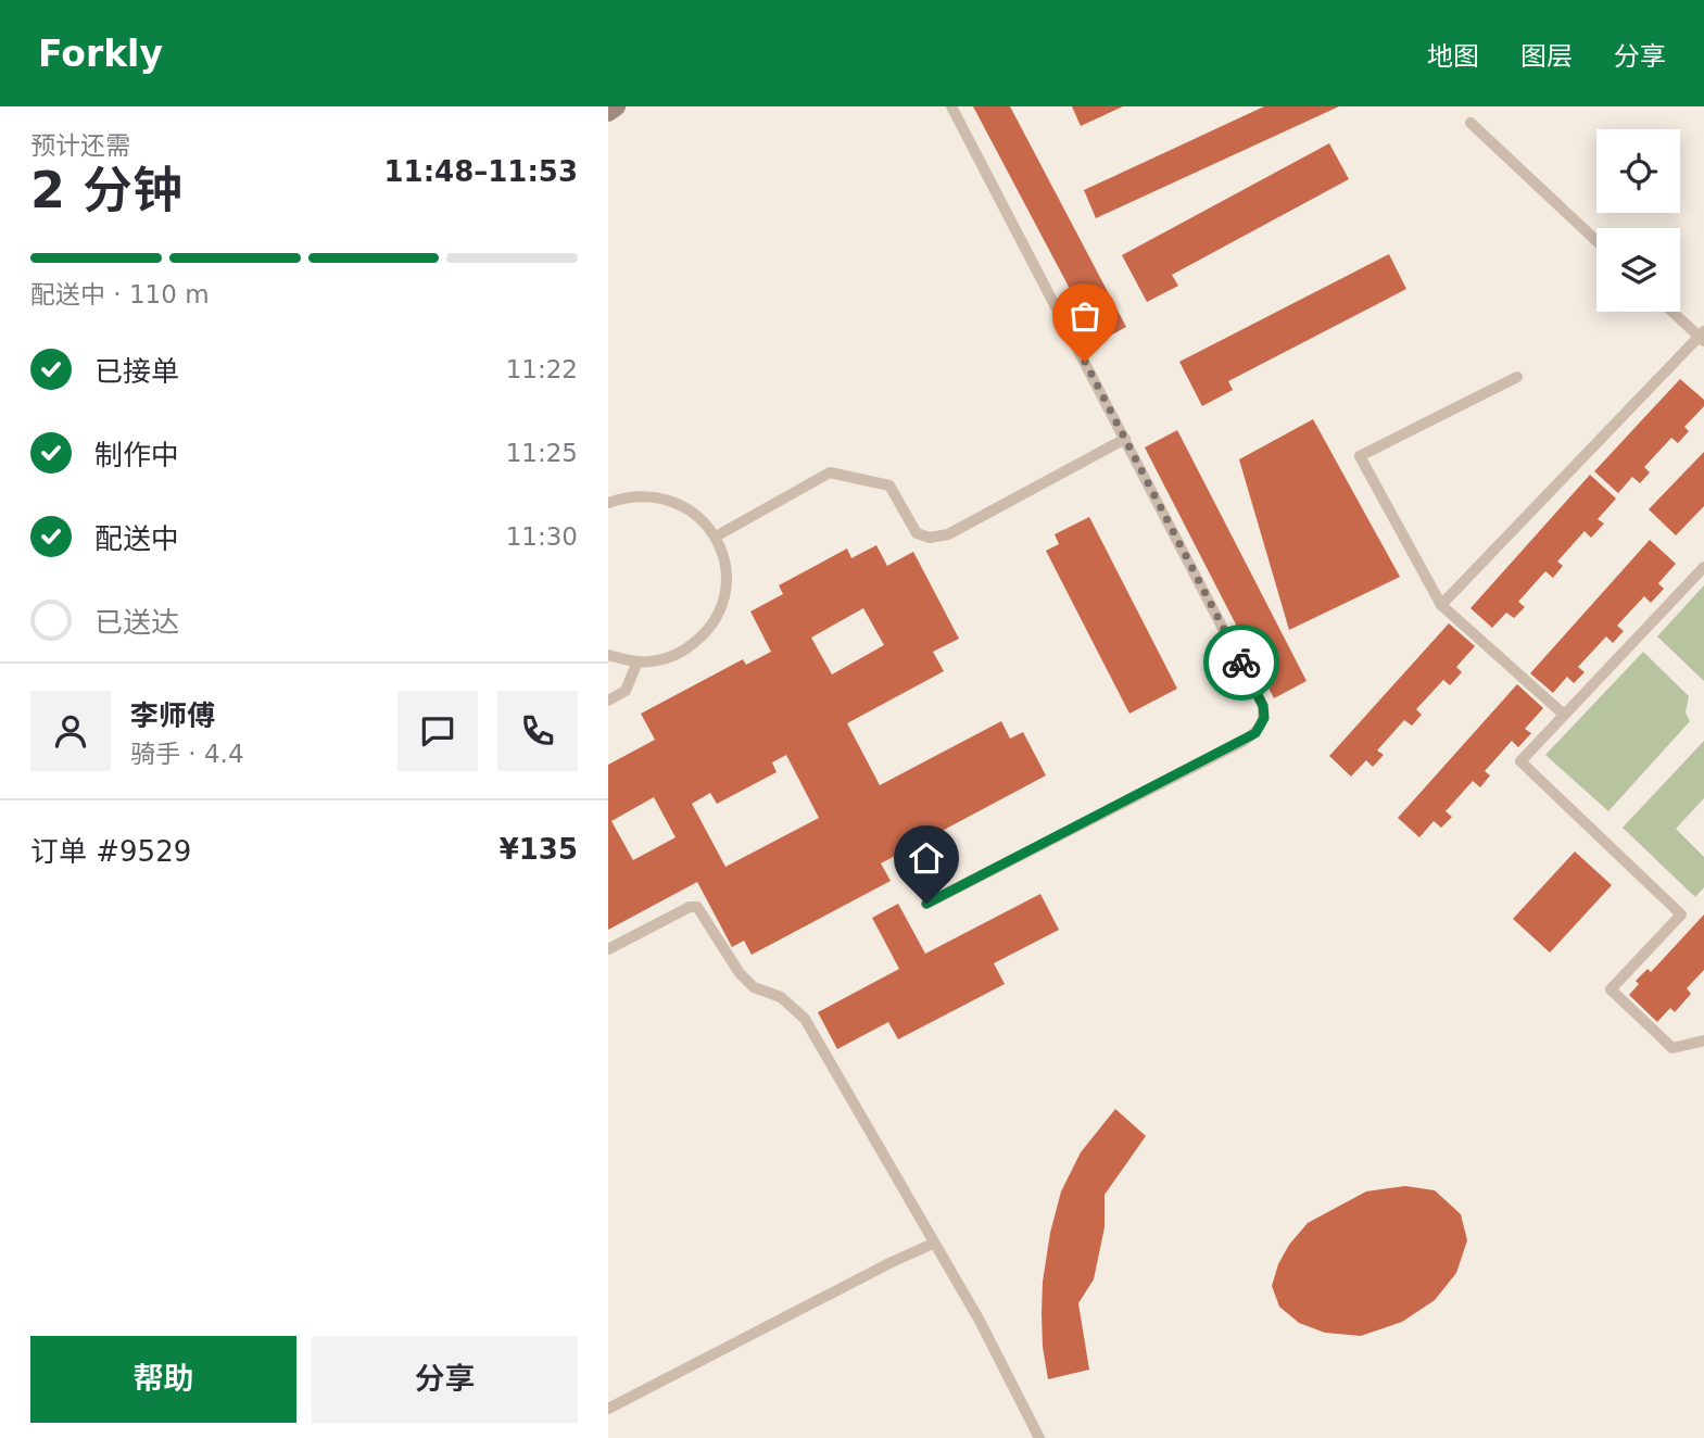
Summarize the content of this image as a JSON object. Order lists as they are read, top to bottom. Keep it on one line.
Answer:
{"page":{"header":"Forkly","nav":["地图","图层","分享"],"heading":["2 分钟","预计还需","11:48–11:53"],"panel":["李师傅","骑手 · 4.4","订单 #9529","¥135"],"bar":"配送中 · 110 m","list":[["已接单","11:22"],["制作中","11:25"],["配送中","11:30"],"已送达"],"buttons":["帮助","分享"]}}
